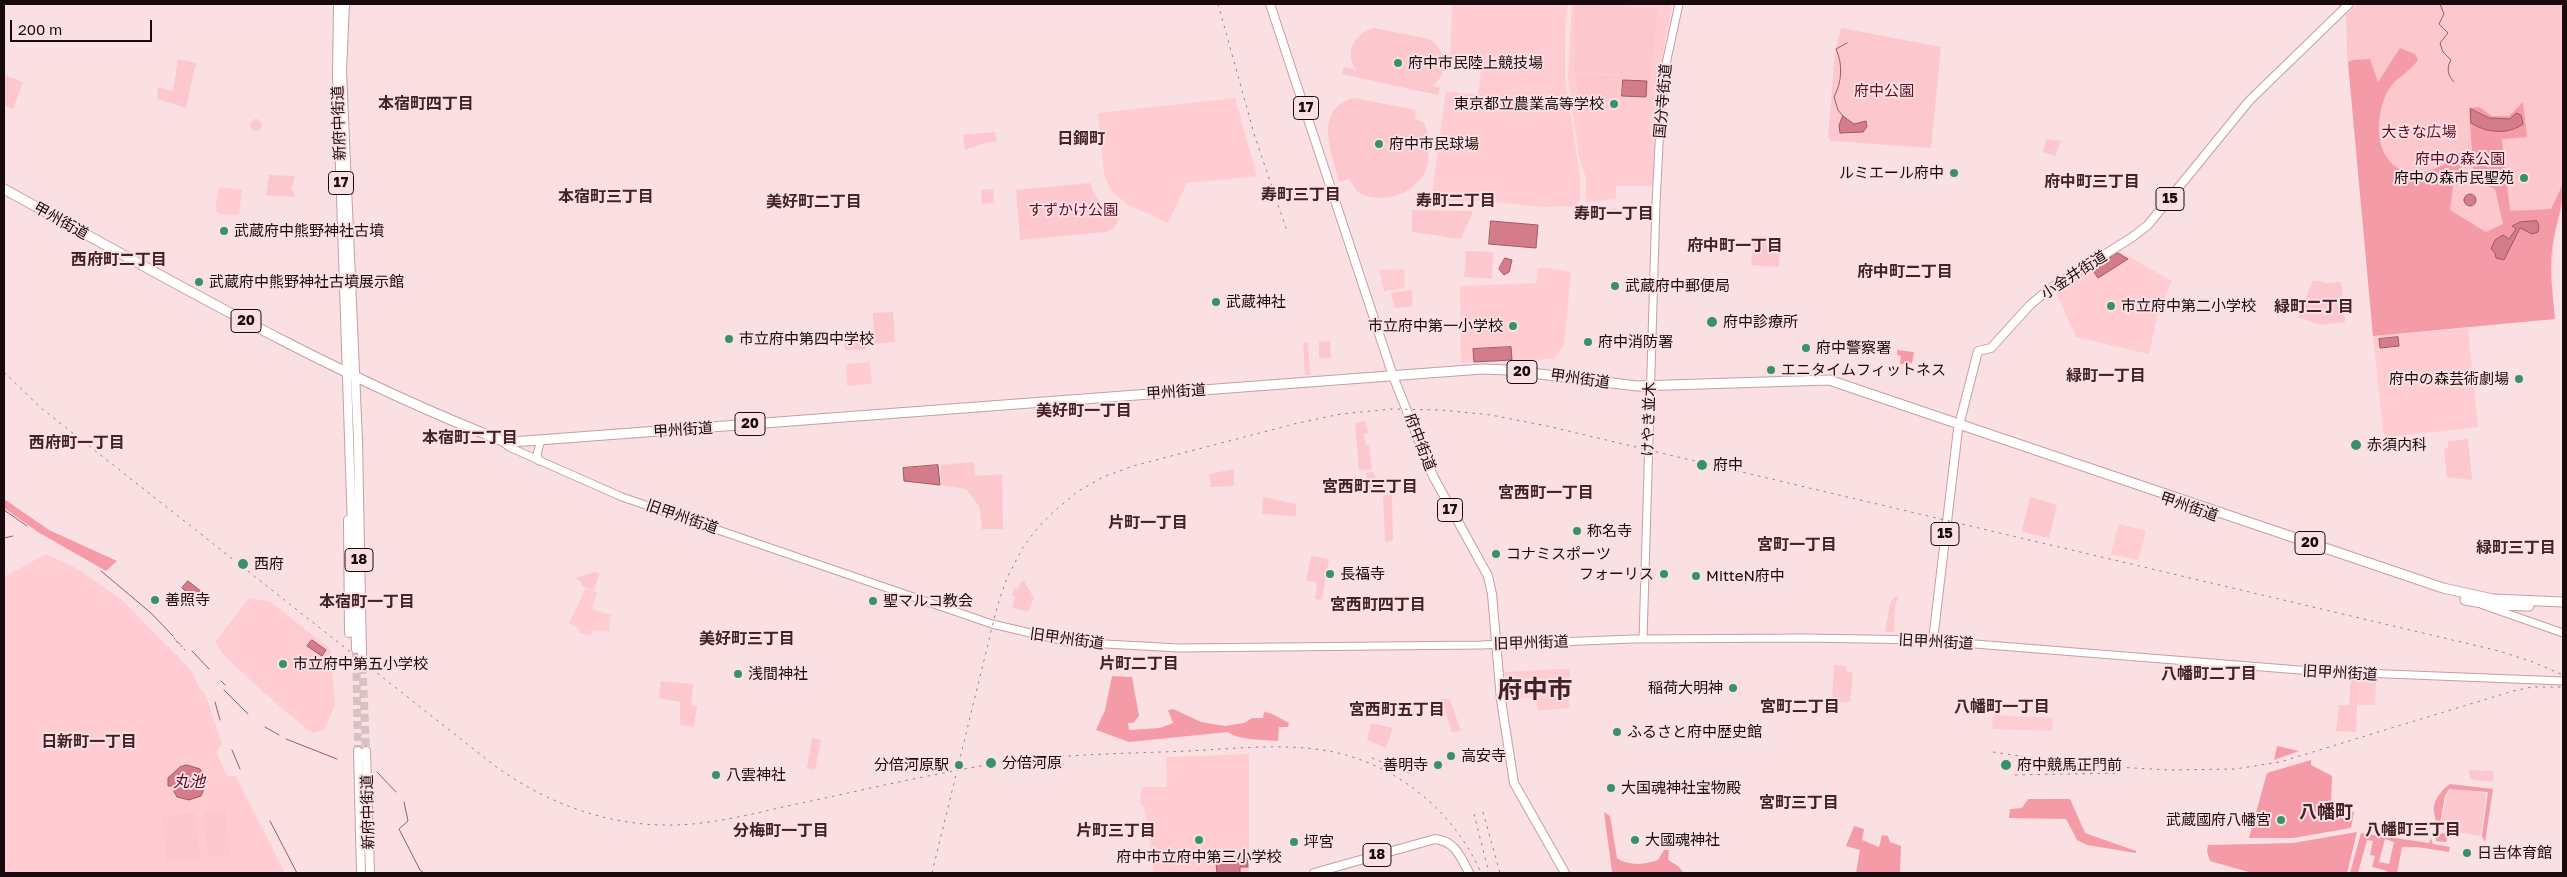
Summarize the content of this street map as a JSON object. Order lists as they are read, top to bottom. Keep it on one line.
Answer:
{"streets":{"highway":["甲州街道","20"],"main road":["国分寺街道","17","新府中街道","15","小金井街道","けやき並木","府中街道","旧甲州街道","18"]},"crossings":[["国分寺街道","けやき並木"],["新府中街道","甲州街道"],["新府中街道","20"],["新府中街道","18"],["甲州街道","小金井街道"],["甲州街道","20"],["甲州街道","けやき並木"],["甲州街道","府中街道"],["甲州街道","18"],["小金井街道","旧甲州街道"],["20","旧甲州街道"],["20","18"],["けやき並木","旧甲州街道"],["府中街道","旧甲州街道"]],"districts":["本宿町四丁目","日鋼町","府中町三丁目","寿町三丁目","本宿町三丁目","寿町二丁目","美好町二丁目","寿町一丁目","府中町一丁目","西府町二丁目","府中町二丁目","緑町二丁目","緑町一丁目","美好町一丁目","本宿町二丁目","西府町一丁目","宮西町三丁目","宮西町一丁目","片町一丁目","宮町一丁目","緑町三丁目","本宿町一丁目","宮西町四丁目","美好町三丁目","片町二丁目","八幡町二丁目","府中市","宮町二丁目","八幡町一丁目","宮西町五丁目","日新町一丁目","宮町三丁目","八幡町","八幡町三丁目","分梅町一丁目","片町三丁目"],"water":["丸池"],"parks":["府中公園","大きな広場","府中の森公園","すずかけ公園"],"places":["府中市民陸上競技場","東京都立農業高等学校","府中市民球場","ルミエール府中","府中の森市民聖苑","武蔵府中熊野神社古墳","武蔵府中熊野神社古墳展示館","武蔵府中郵便局","武蔵神社","市立府中第二小学校","府中診療所","市立府中第一小学校","市立府中第四中学校","府中消防署","府中警察署","エニタイムフィットネス","府中の森芸術劇場","赤須内科","府中","称名寺","コナミスポーツ","西府","長福寺","フォーリス","MitteN府中","善照寺","聖マルコ教会","市立府中第五小学校","浅間神社","稲荷大明神","ふるさと府中歴史館","高安寺","分倍河原","分倍河原駅","善明寺","府中競馬正門前","八雲神社","大国魂神社宝物殿","武蔵國府八幡宮","府中市立府中第三小学校","大國魂神社","坪宮","日吉体育館"],"scale_bar":"200 m"}
